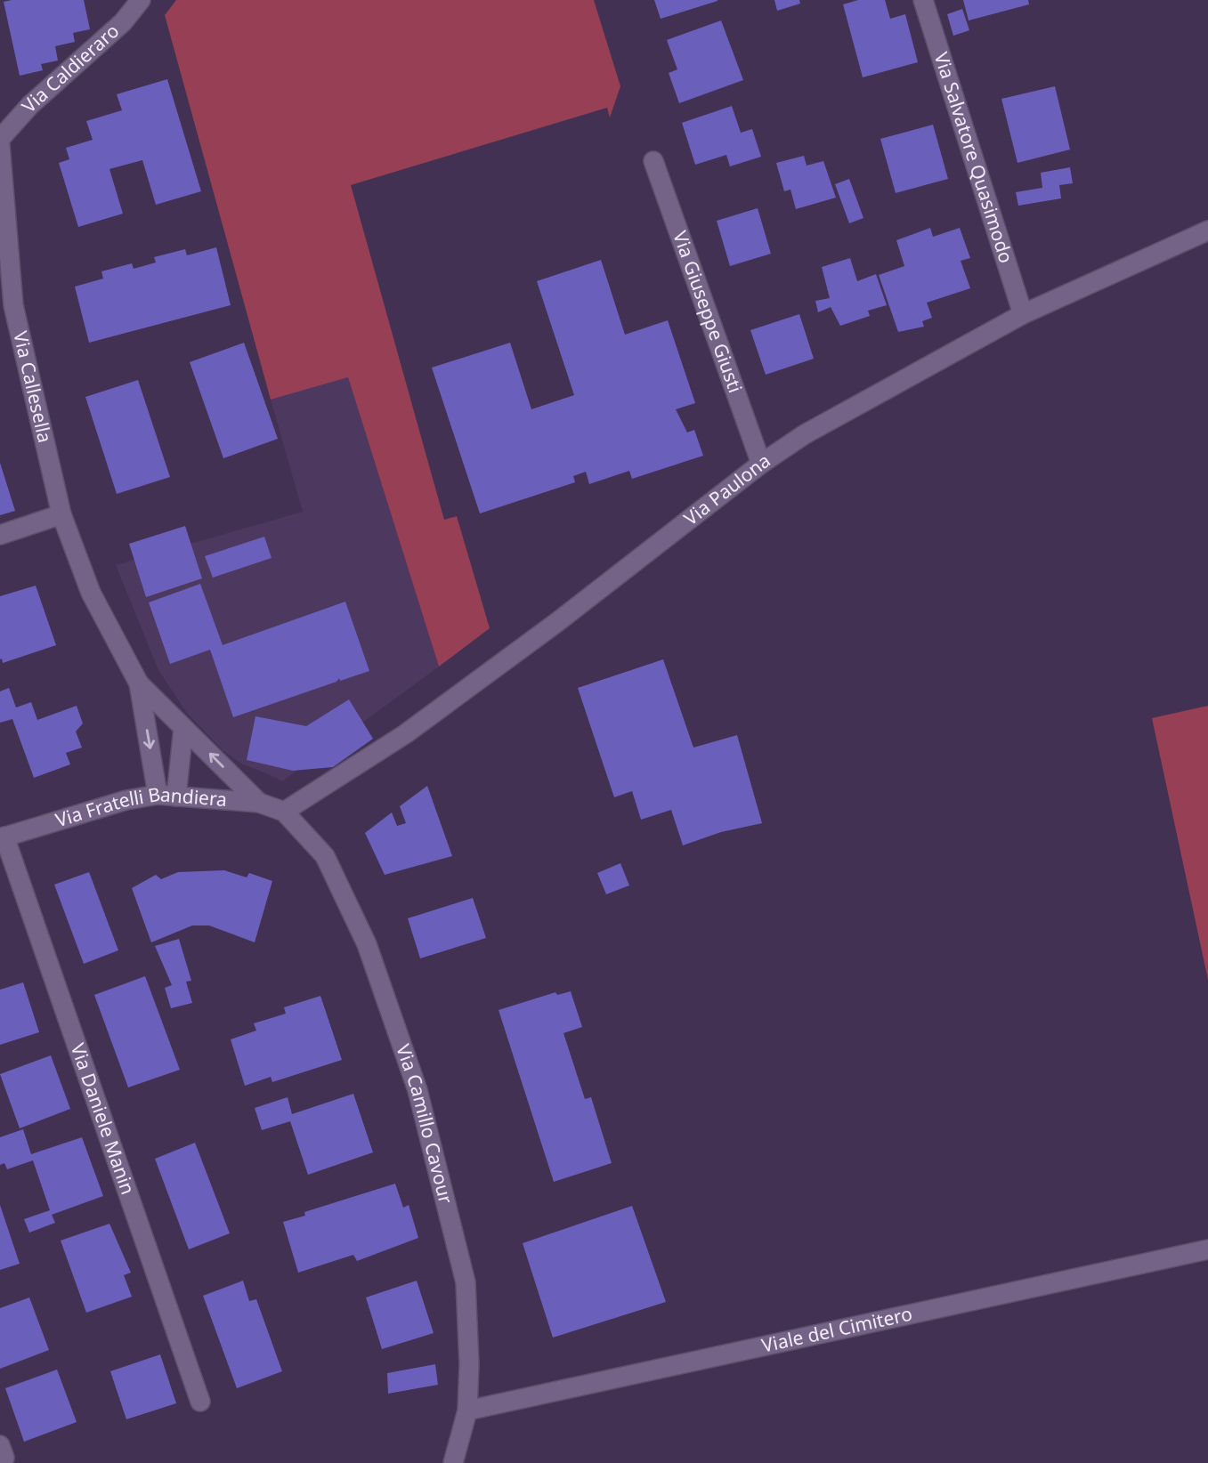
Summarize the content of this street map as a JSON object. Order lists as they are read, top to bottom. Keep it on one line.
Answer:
{"streets":{"street":["Via Caldieraro","Via Salvatore Quasimodo","Via Giuseppe Giusti","Via Callesella","Via Paulona","Via Fratelli Bandiera","Via Daniele Manin","Via Camillo Cavour","Viale del Cimitero"]},"crossings":[["Via Salvatore Quasimodo","Via Paulona"],["Via Giuseppe Giusti","Via Paulona"],["Via Callesella","Via Fratelli Bandiera"],["Via Paulona","Via Fratelli Bandiera"],["Via Paulona","Via Camillo Cavour"],["Via Fratelli Bandiera","Via Daniele Manin"],["Via Fratelli Bandiera","Via Camillo Cavour"],["Via Camillo Cavour","Viale del Cimitero"]]}
